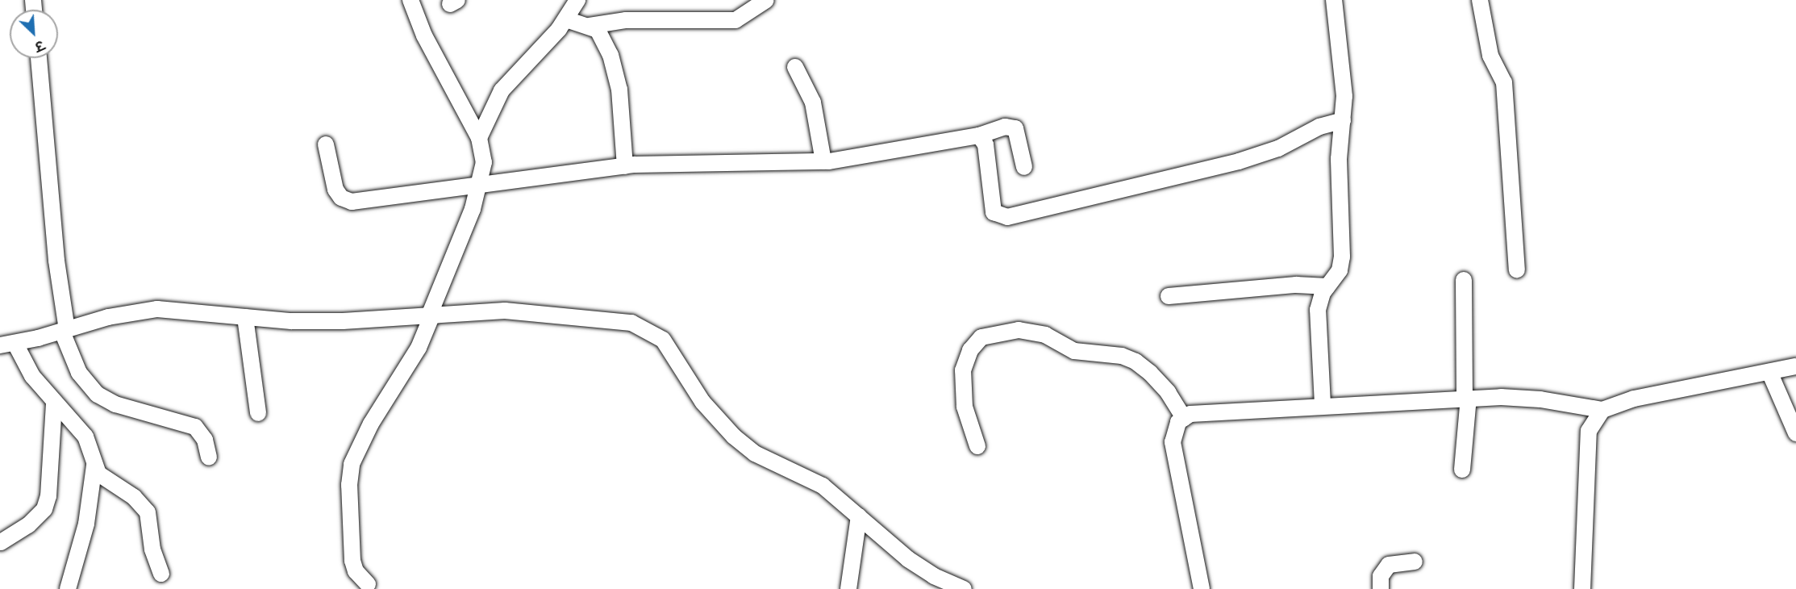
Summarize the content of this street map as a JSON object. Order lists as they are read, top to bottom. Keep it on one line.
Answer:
{"north":"bottom right"}
